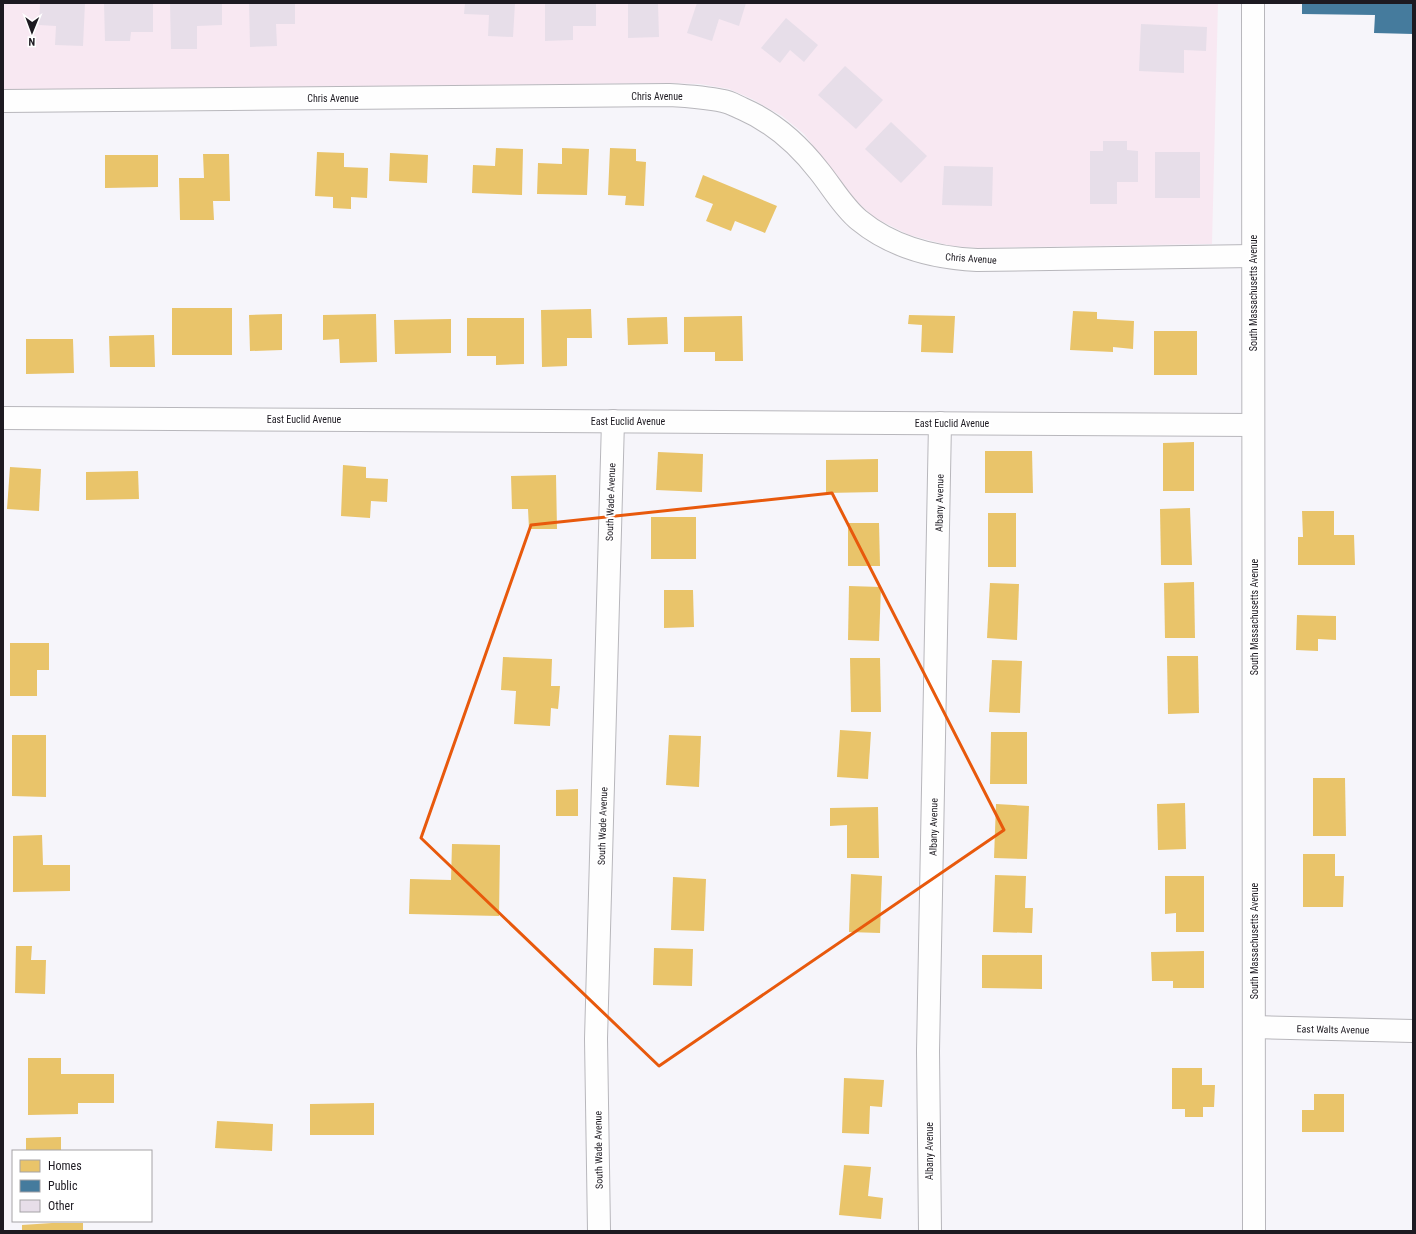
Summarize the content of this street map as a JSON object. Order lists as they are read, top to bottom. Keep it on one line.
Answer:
{"streets":{"street":["Chris Avenue","South Massachusetts Avenue","East Euclid Avenue","South Wade Avenue","Albany Avenue","East Walts Avenue"]},"crossings":[["Chris Avenue","South Massachusetts Avenue"],["South Massachusetts Avenue","East Euclid Avenue"],["South Massachusetts Avenue","East Walts Avenue"],["East Euclid Avenue","South Wade Avenue"],["East Euclid Avenue","Albany Avenue"]],"legend":["Homes","Public","Other"],"north":"bottom"}
